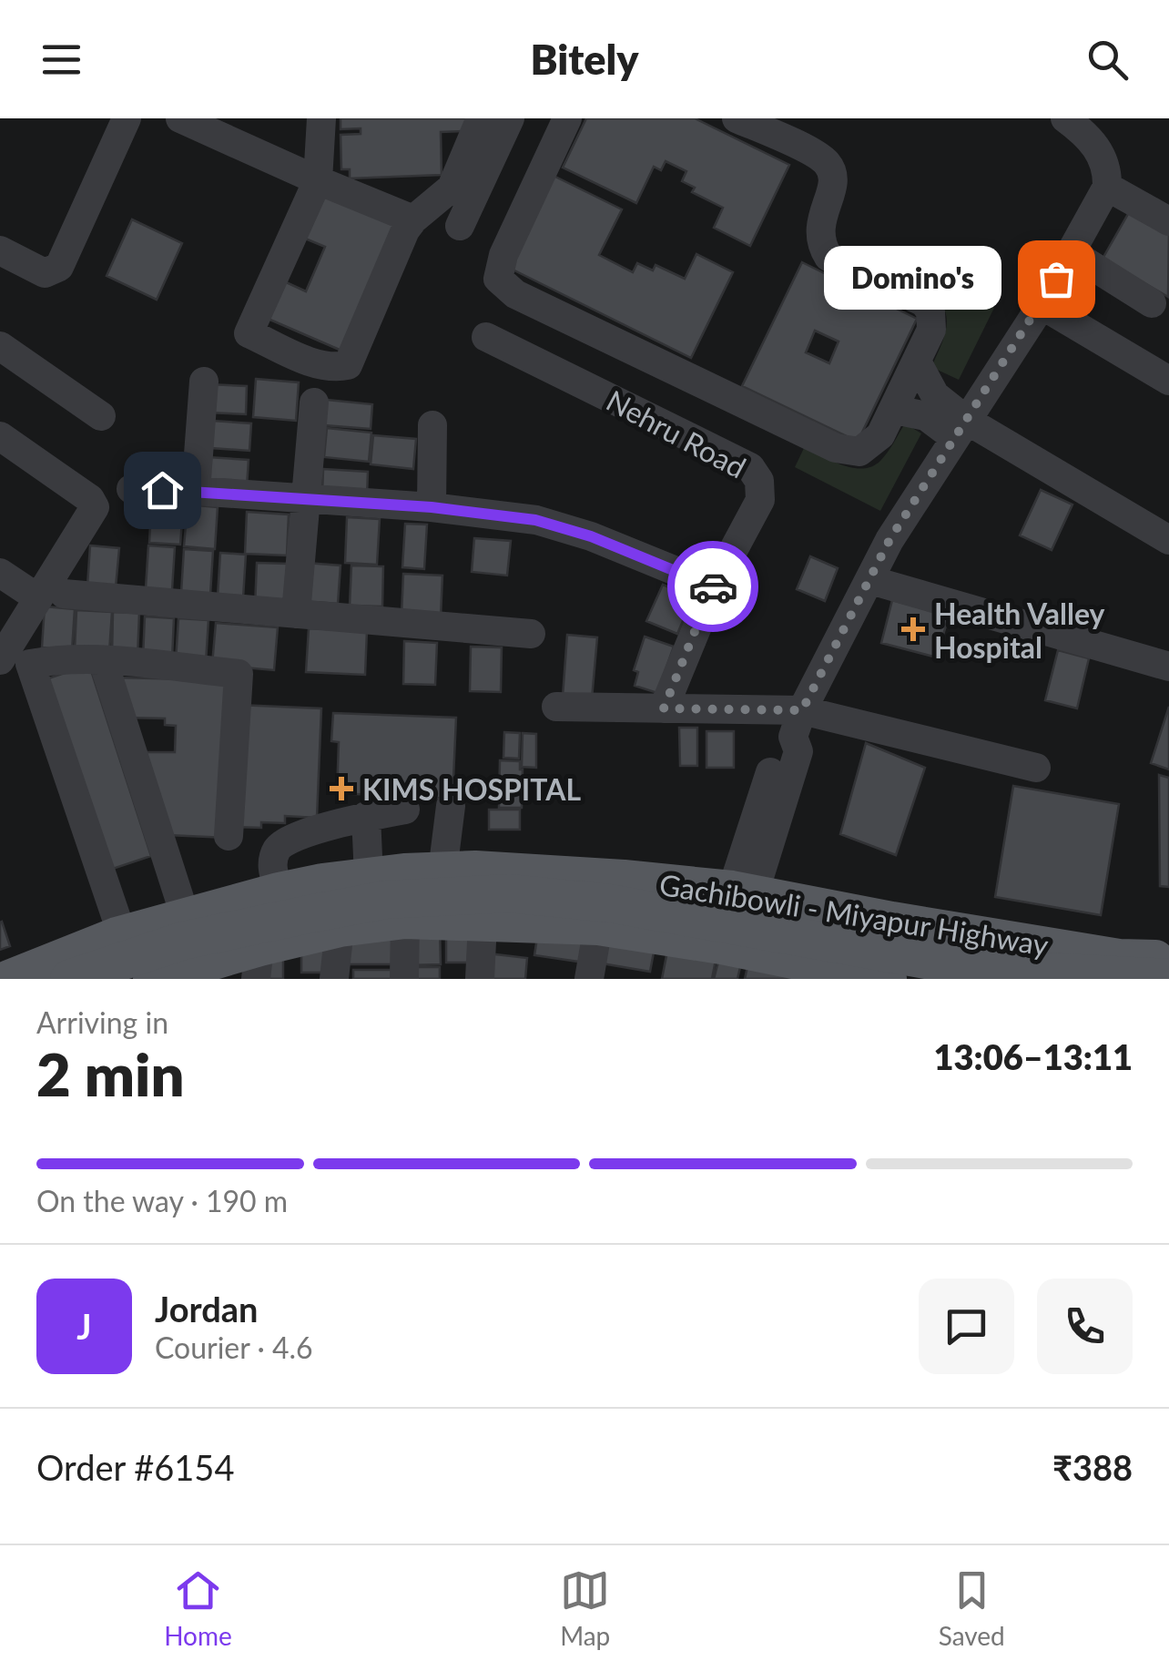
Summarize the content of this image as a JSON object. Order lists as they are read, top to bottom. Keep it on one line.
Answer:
{"streets":{"main road":["Gachibowli - Miyapur Highway"],"street":["Nehru Road"]},"places":{"other":["Domino's"],"health":["Health Valley Hospital","KIMS HOSPITAL"]},"page":{"header":"Bitely","bubble":"Domino's","heading":["2 min","Arriving in","13:06–13:11"],"panel":["Jordan","Courier · 4.6","Order #6154","₹388"],"bar":"On the way · 190 m","round":"J","tabs":["Home","Map","Saved"]}}
